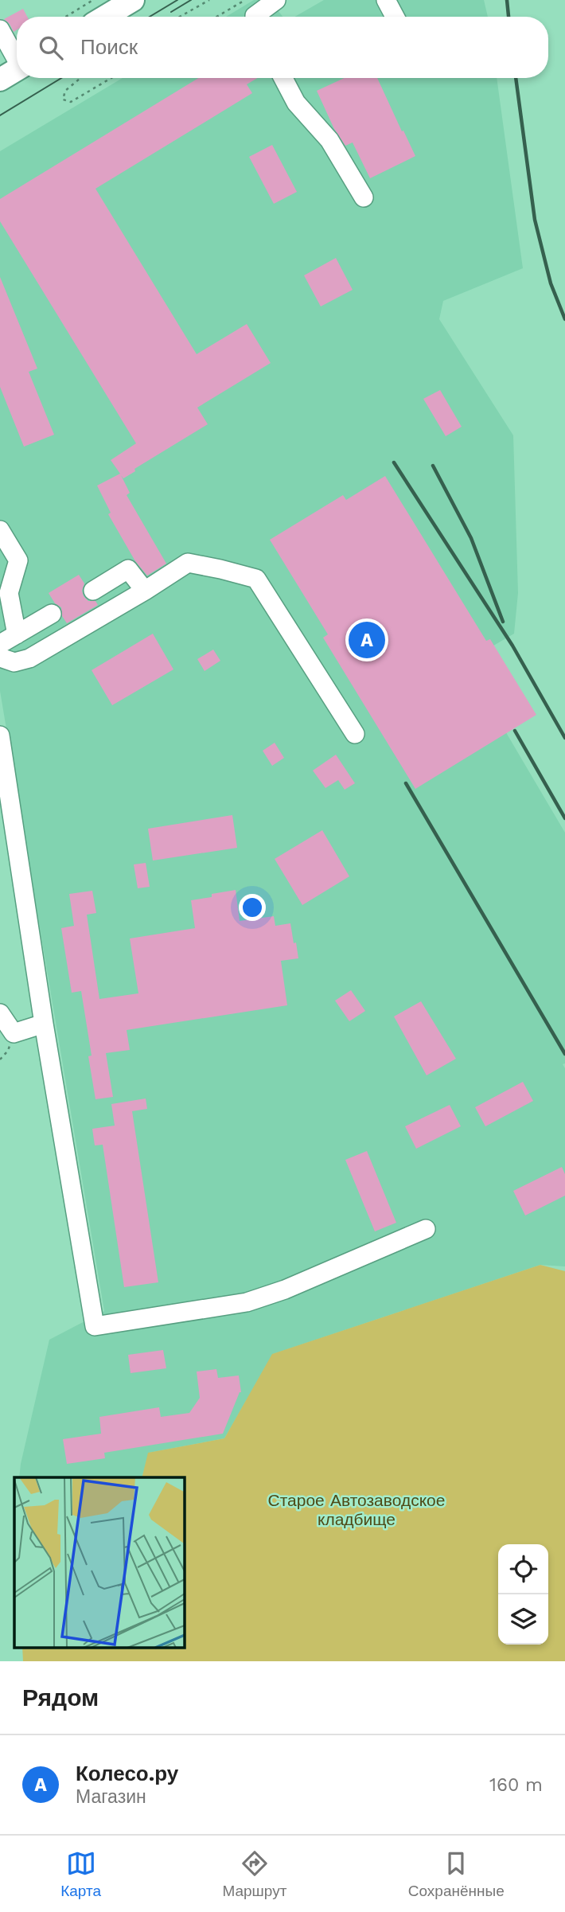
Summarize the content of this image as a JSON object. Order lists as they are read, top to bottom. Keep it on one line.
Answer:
{"parks":["Старое Автозаводское кладбище"],"page":{"search":"Поиск","pins":"A","heading":"Рядом","list":[{"mark":"A","name":"Колесо.ру","note":"Магазин","value":"160 m"}],"nav":["Карта","Маршрут","Сохранённые"]}}
